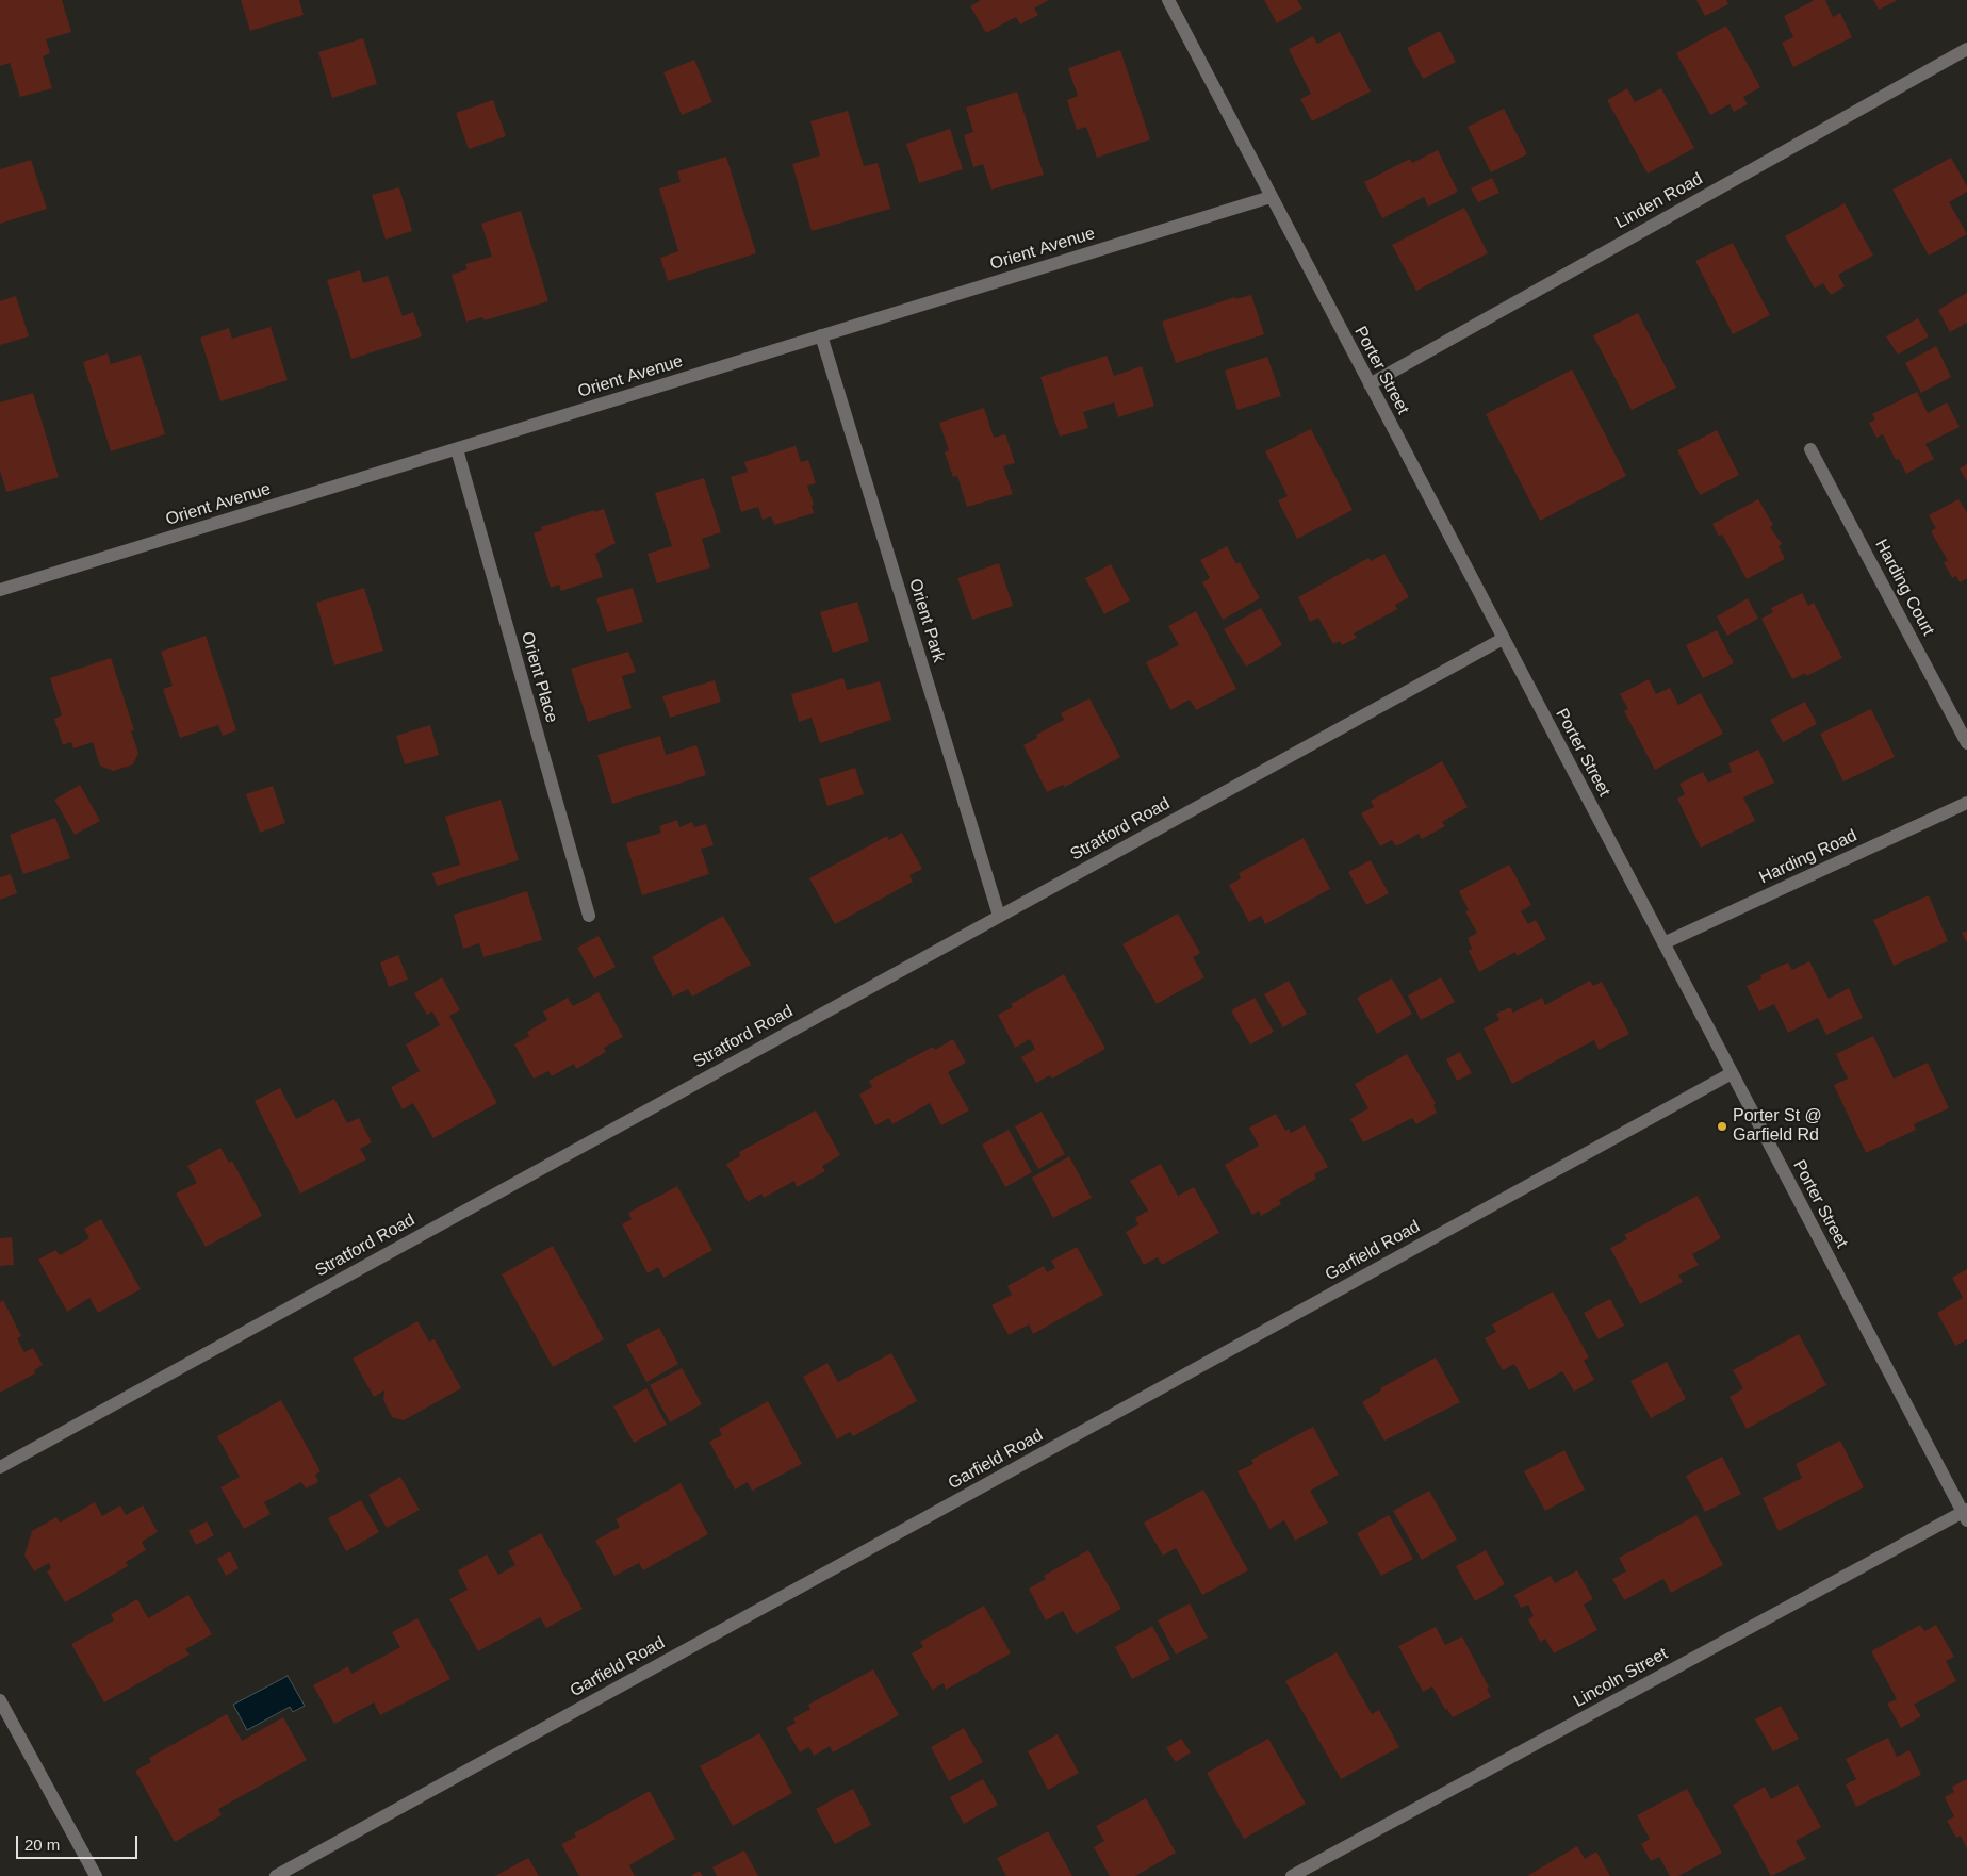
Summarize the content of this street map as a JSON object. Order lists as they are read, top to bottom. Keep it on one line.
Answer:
{"streets":{"street":["Linden Road","Orient Avenue","Porter Street","Harding Court","Orient Park","Orient Place","Stratford Road","Harding Road","Garfield Road","Lincoln Street"]},"crossings":[["Linden Road","Porter Street"],["Orient Avenue","Porter Street"],["Orient Avenue","Orient Park"],["Orient Avenue","Orient Place"],["Porter Street","Stratford Road"],["Porter Street","Harding Road"],["Porter Street","Garfield Road"],["Porter Street","Lincoln Street"],["Orient Park","Stratford Road"]],"places":["Porter St @ Garfield Rd"],"scale_bar":"20 m"}
